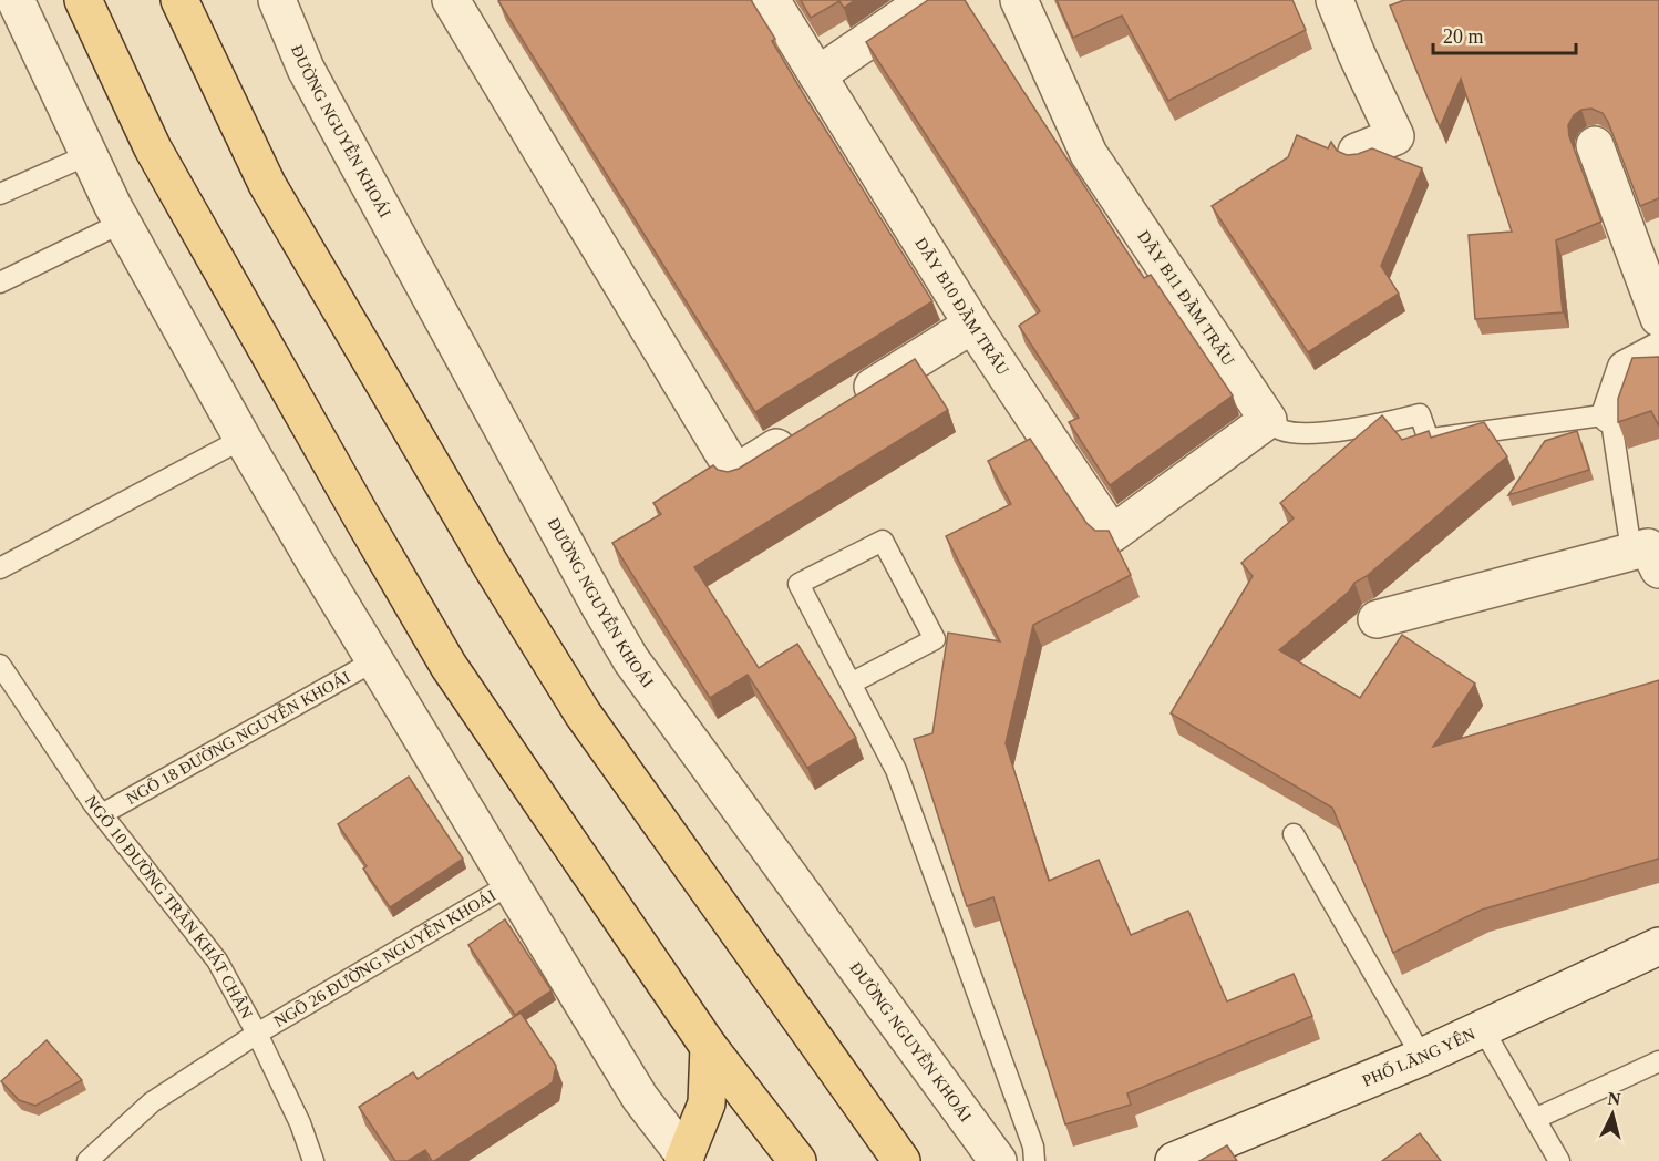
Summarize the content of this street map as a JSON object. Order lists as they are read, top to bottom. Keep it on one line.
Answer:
{"streets":{"street":["ĐƯỜNG NGUYỄN KHOÁI","DÃY B11 ĐẦM TRẤU","DÃY B10 ĐẦM TRẤU","PHỐ LÃNG YÊN"],"lane":["NGÕ 18 ĐƯỜNG NGUYỄN KHOÁI","NGÕ 10 ĐƯỜNG TRẦN KHÁT CHÂN","NGÕ 26 ĐƯỜNG NGUYỄN KHOÁI"]},"crossings":[["DÃY B11 ĐẦM TRẤU","DÃY B10 ĐẦM TRẤU"],["NGÕ 18 ĐƯỜNG NGUYỄN KHOÁI","NGÕ 10 ĐƯỜNG TRẦN KHÁT CHÂN"],["NGÕ 10 ĐƯỜNG TRẦN KHÁT CHÂN","NGÕ 26 ĐƯỜNG NGUYỄN KHOÁI"]],"scale_bar":"20 m","north":"top"}
